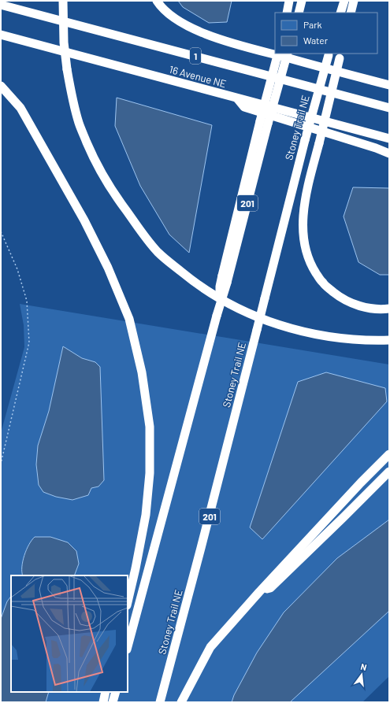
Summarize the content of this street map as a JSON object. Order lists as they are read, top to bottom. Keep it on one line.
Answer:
{"streets":{"highway":["1","16 Avenue NE","Stoney Trail NE","201"]},"legend":["Park","Water"],"north":"top"}
